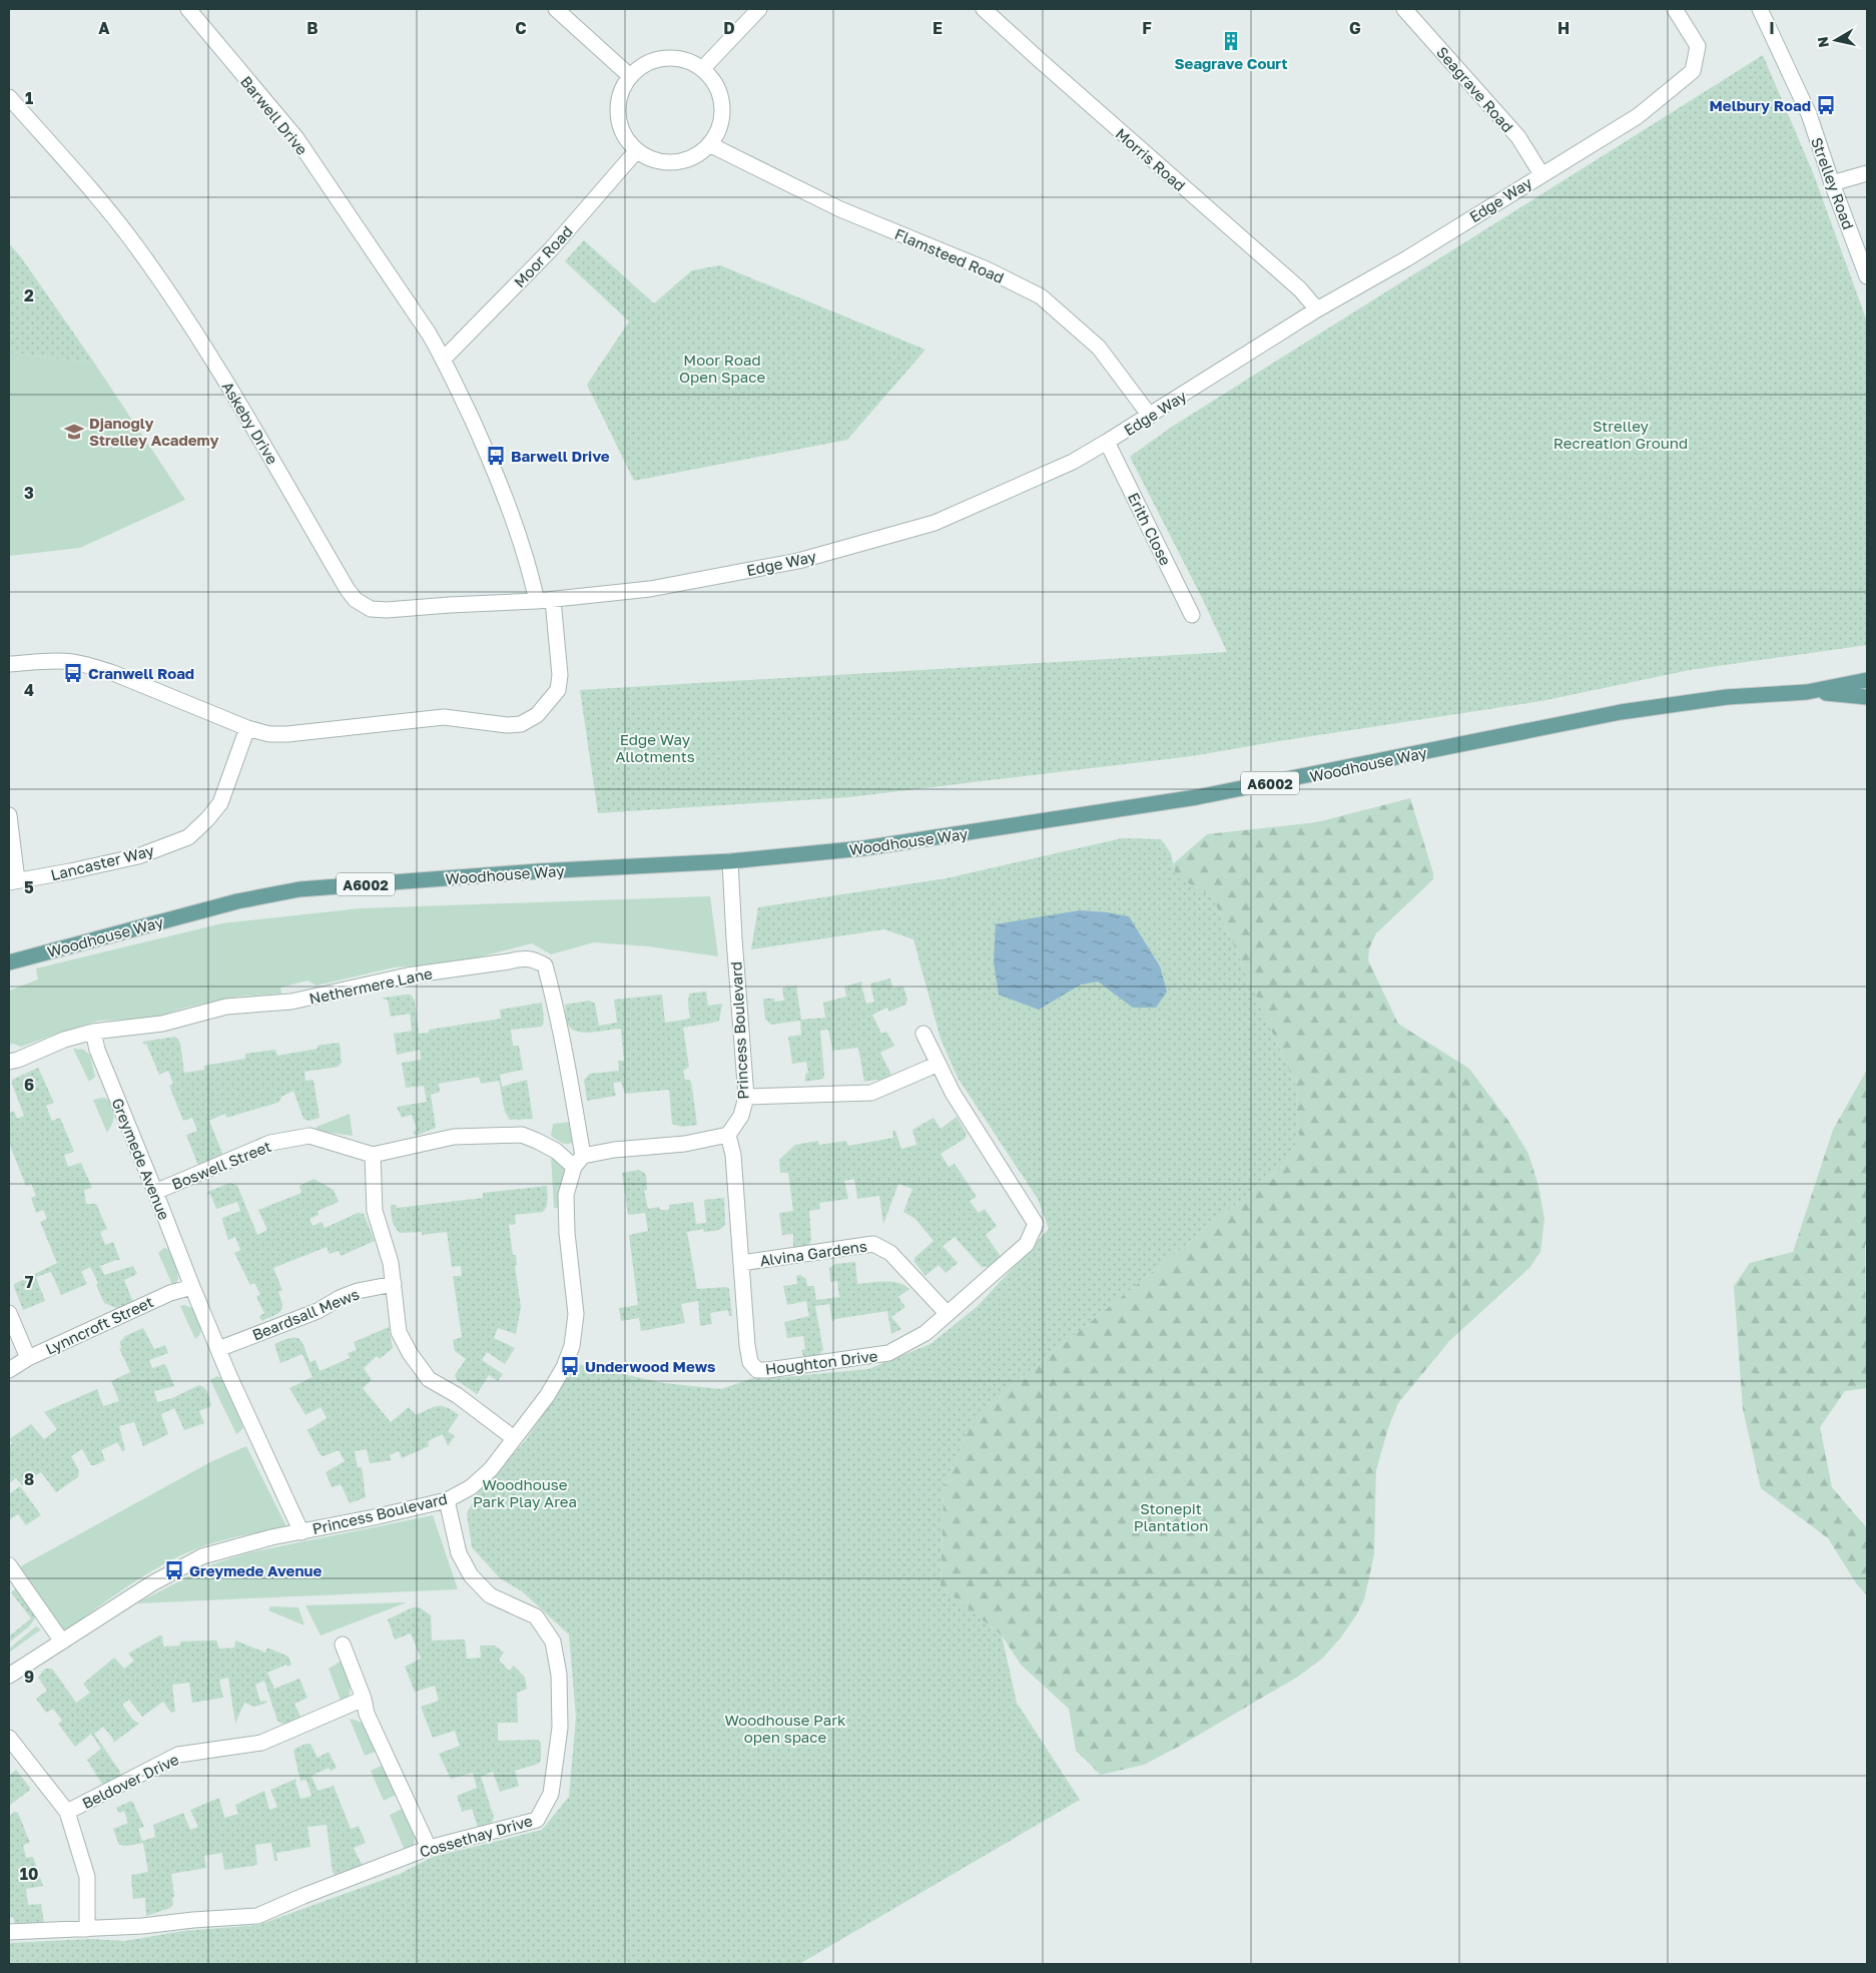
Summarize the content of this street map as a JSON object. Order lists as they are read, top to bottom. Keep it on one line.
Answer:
{"streets":{"main road":["Woodhouse Way","A6002"],"street":["Seagrave Road","Barwell Drive","Morris Road","Strelley Road","Edge Way","Flamsteed Road","Moor Road","Askeby Drive","Erith Close","Lancaster Way","Nethermere Lane","Princess Boulevard","Greymede Avenue","Boswell Street","Alvina Gardens","Beardsall Mews","Lynncroft Street","Houghton Drive","Beldover Drive","Cossethay Drive"]},"crossings":[["Seagrave Road","Edge Way"],["Barwell Drive","Moor Road"],["Barwell Drive","Askeby Drive"],["Morris Road","Edge Way"],["Edge Way","Flamsteed Road"],["Edge Way","Askeby Drive"],["Edge Way","Erith Close"],["Flamsteed Road","Moor Road"],["Woodhouse Way","Princess Boulevard"],["Nethermere Lane","Princess Boulevard"],["Nethermere Lane","Greymede Avenue"],["Nethermere Lane","Boswell Street"],["Princess Boulevard","Greymede Avenue"],["Princess Boulevard","Boswell Street"],["Princess Boulevard","Houghton Drive"],["Princess Boulevard","Cossethay Drive"],["Greymede Avenue","Boswell Street"],["Greymede Avenue","Beardsall Mews"],["Greymede Avenue","Lynncroft Street"],["Alvina Gardens","Houghton Drive"]],"parks":["Moor Road Open Space","Strelley Recreation Ground","Edge Way Allotments","Woodhouse Park Play Area","Stonepit Plantation","Woodhouse Park open space"],"places":{"building":["Seagrave Court"],"bus stop":["Melbury Road","Barwell Drive","Cranwell Road","Underwood Mews","Greymede Avenue"],"school or university":["Djanogly Strelley Academy"]},"north":"left","grid":{"columns":["A","B","C","D","E","F","G","H","I"],"rows":["1","2","3","4","5","6","7","8","9","10"]}}
